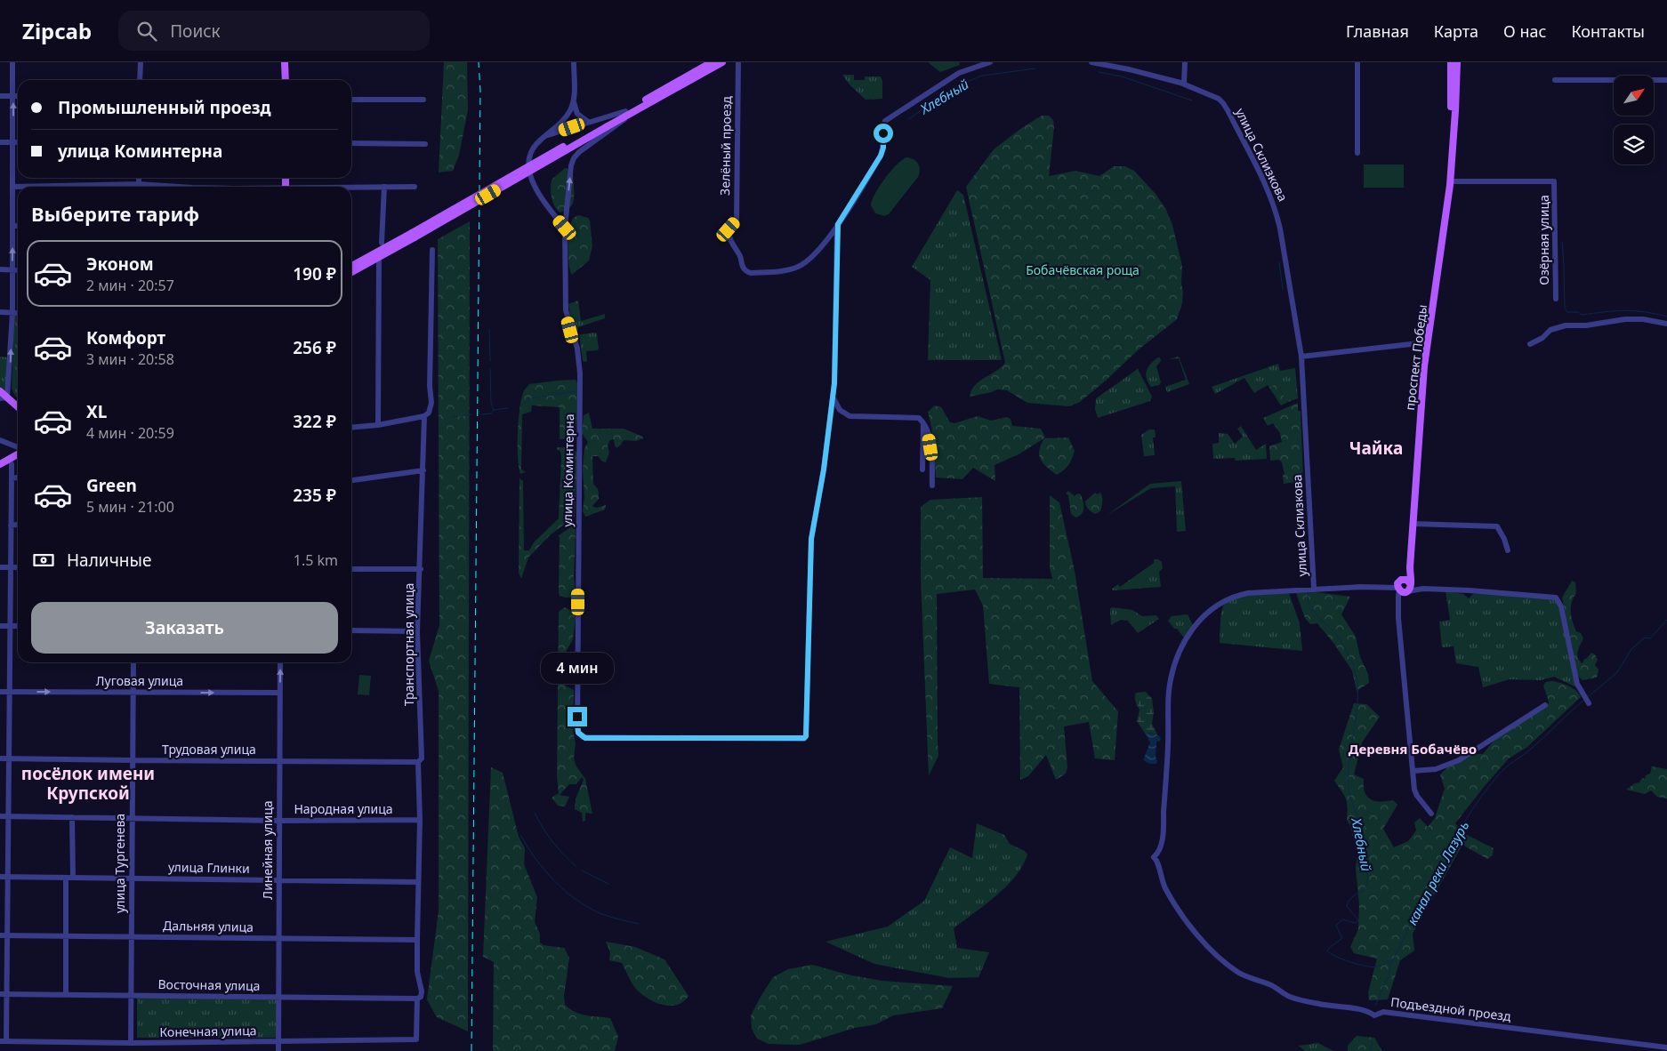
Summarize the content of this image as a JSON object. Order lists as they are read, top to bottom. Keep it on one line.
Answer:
{"streets":{"main road":["проспект Победы"],"street":["Зелёный проезд","улица Склизкова","Озёрная улица","улица Коминтерна","Транспортная улица","Луговая улица","Трудовая улица","Народная улица","Линейная улица","улица Тургенева","улица Глинки","Дальняя улица","Восточная улица","Подъездной проезд","Конечная улица"]},"crossings":[["улица Склизкова","Подъездной проезд"],["Озёрная улица","проспект Победы"],["Транспортная улица","Трудовая улица"],["Транспортная улица","Народная улица"],["Транспортная улица","улица Глинки"],["Транспортная улица","Дальняя улица"],["Транспортная улица","Восточная улица"],["Транспортная улица","Конечная улица"],["Луговая улица","Линейная улица"],["Луговая улица","улица Тургенева"],["Трудовая улица","Линейная улица"],["Трудовая улица","улица Тургенева"],["Народная улица","Линейная улица"],["Народная улица","улица Тургенева"],["Линейная улица","улица Глинки"],["Линейная улица","Дальняя улица"],["Линейная улица","Восточная улица"],["Линейная улица","Конечная улица"],["улица Тургенева","улица Глинки"],["улица Тургенева","Дальняя улица"],["улица Тургенева","Восточная улица"],["улица Тургенева","Конечная улица"]],"one_way":["Луговая улица"],"districts":["Чайка","Деревня Бобачёво","посёлок имени Крупской"],"water":["Хлебный","канал реки Лазурь"],"parks":["Бобачёвская роща"],"north":"top right","page":{"header":"Zipcab","search":"Поиск","nav":["Главная","Карта","О нас","Контакты"],"banner":["Промышленный проезд","улица Коминтерна"],"heading":"Выберите тариф","list":[{"name":"Эконом","note":"2 мин · 20:57","value":"190 ₽"},{"name":"Комфорт","note":"3 мин · 20:58","value":"256 ₽"},{"name":"XL","note":"4 мин · 20:59","value":"322 ₽"},{"name":"Green","note":"5 мин · 21:00","value":"235 ₽"}],"pay":["Наличные","1.5 km"],"buttons":"Заказать","bubble":"4 мин"}}
